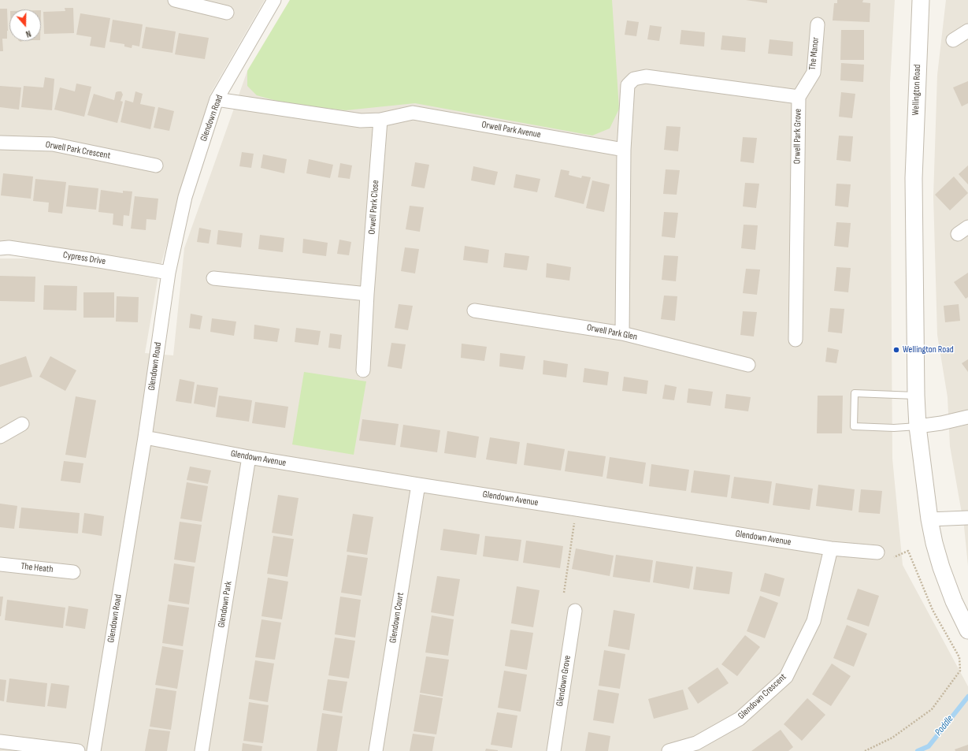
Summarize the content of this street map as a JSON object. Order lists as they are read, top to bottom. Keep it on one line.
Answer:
{"streets":{"street":["The Manor","Wellington Road","Glendown Road","Orwell Park Avenue","Orwell Park Grove","Orwell Park Crescent","Orwell Park Close","Cypress Drive","Orwell Park Glen","Glendown Avenue","The Heath","Glendown Park","Glendown Court","Glendown Grove","Glendown Crescent"]},"crossings":[["The Manor","Orwell Park Grove"],["Glendown Road","Orwell Park Avenue"],["Glendown Road","Cypress Drive"],["Glendown Road","Glendown Avenue"],["Orwell Park Avenue","Orwell Park Grove"],["Orwell Park Avenue","Orwell Park Close"],["Glendown Avenue","Glendown Park"],["Glendown Avenue","Glendown Court"],["Glendown Avenue","Glendown Crescent"]],"water":["Poddle"],"places":["Wellington Road"],"north":"bottom"}
